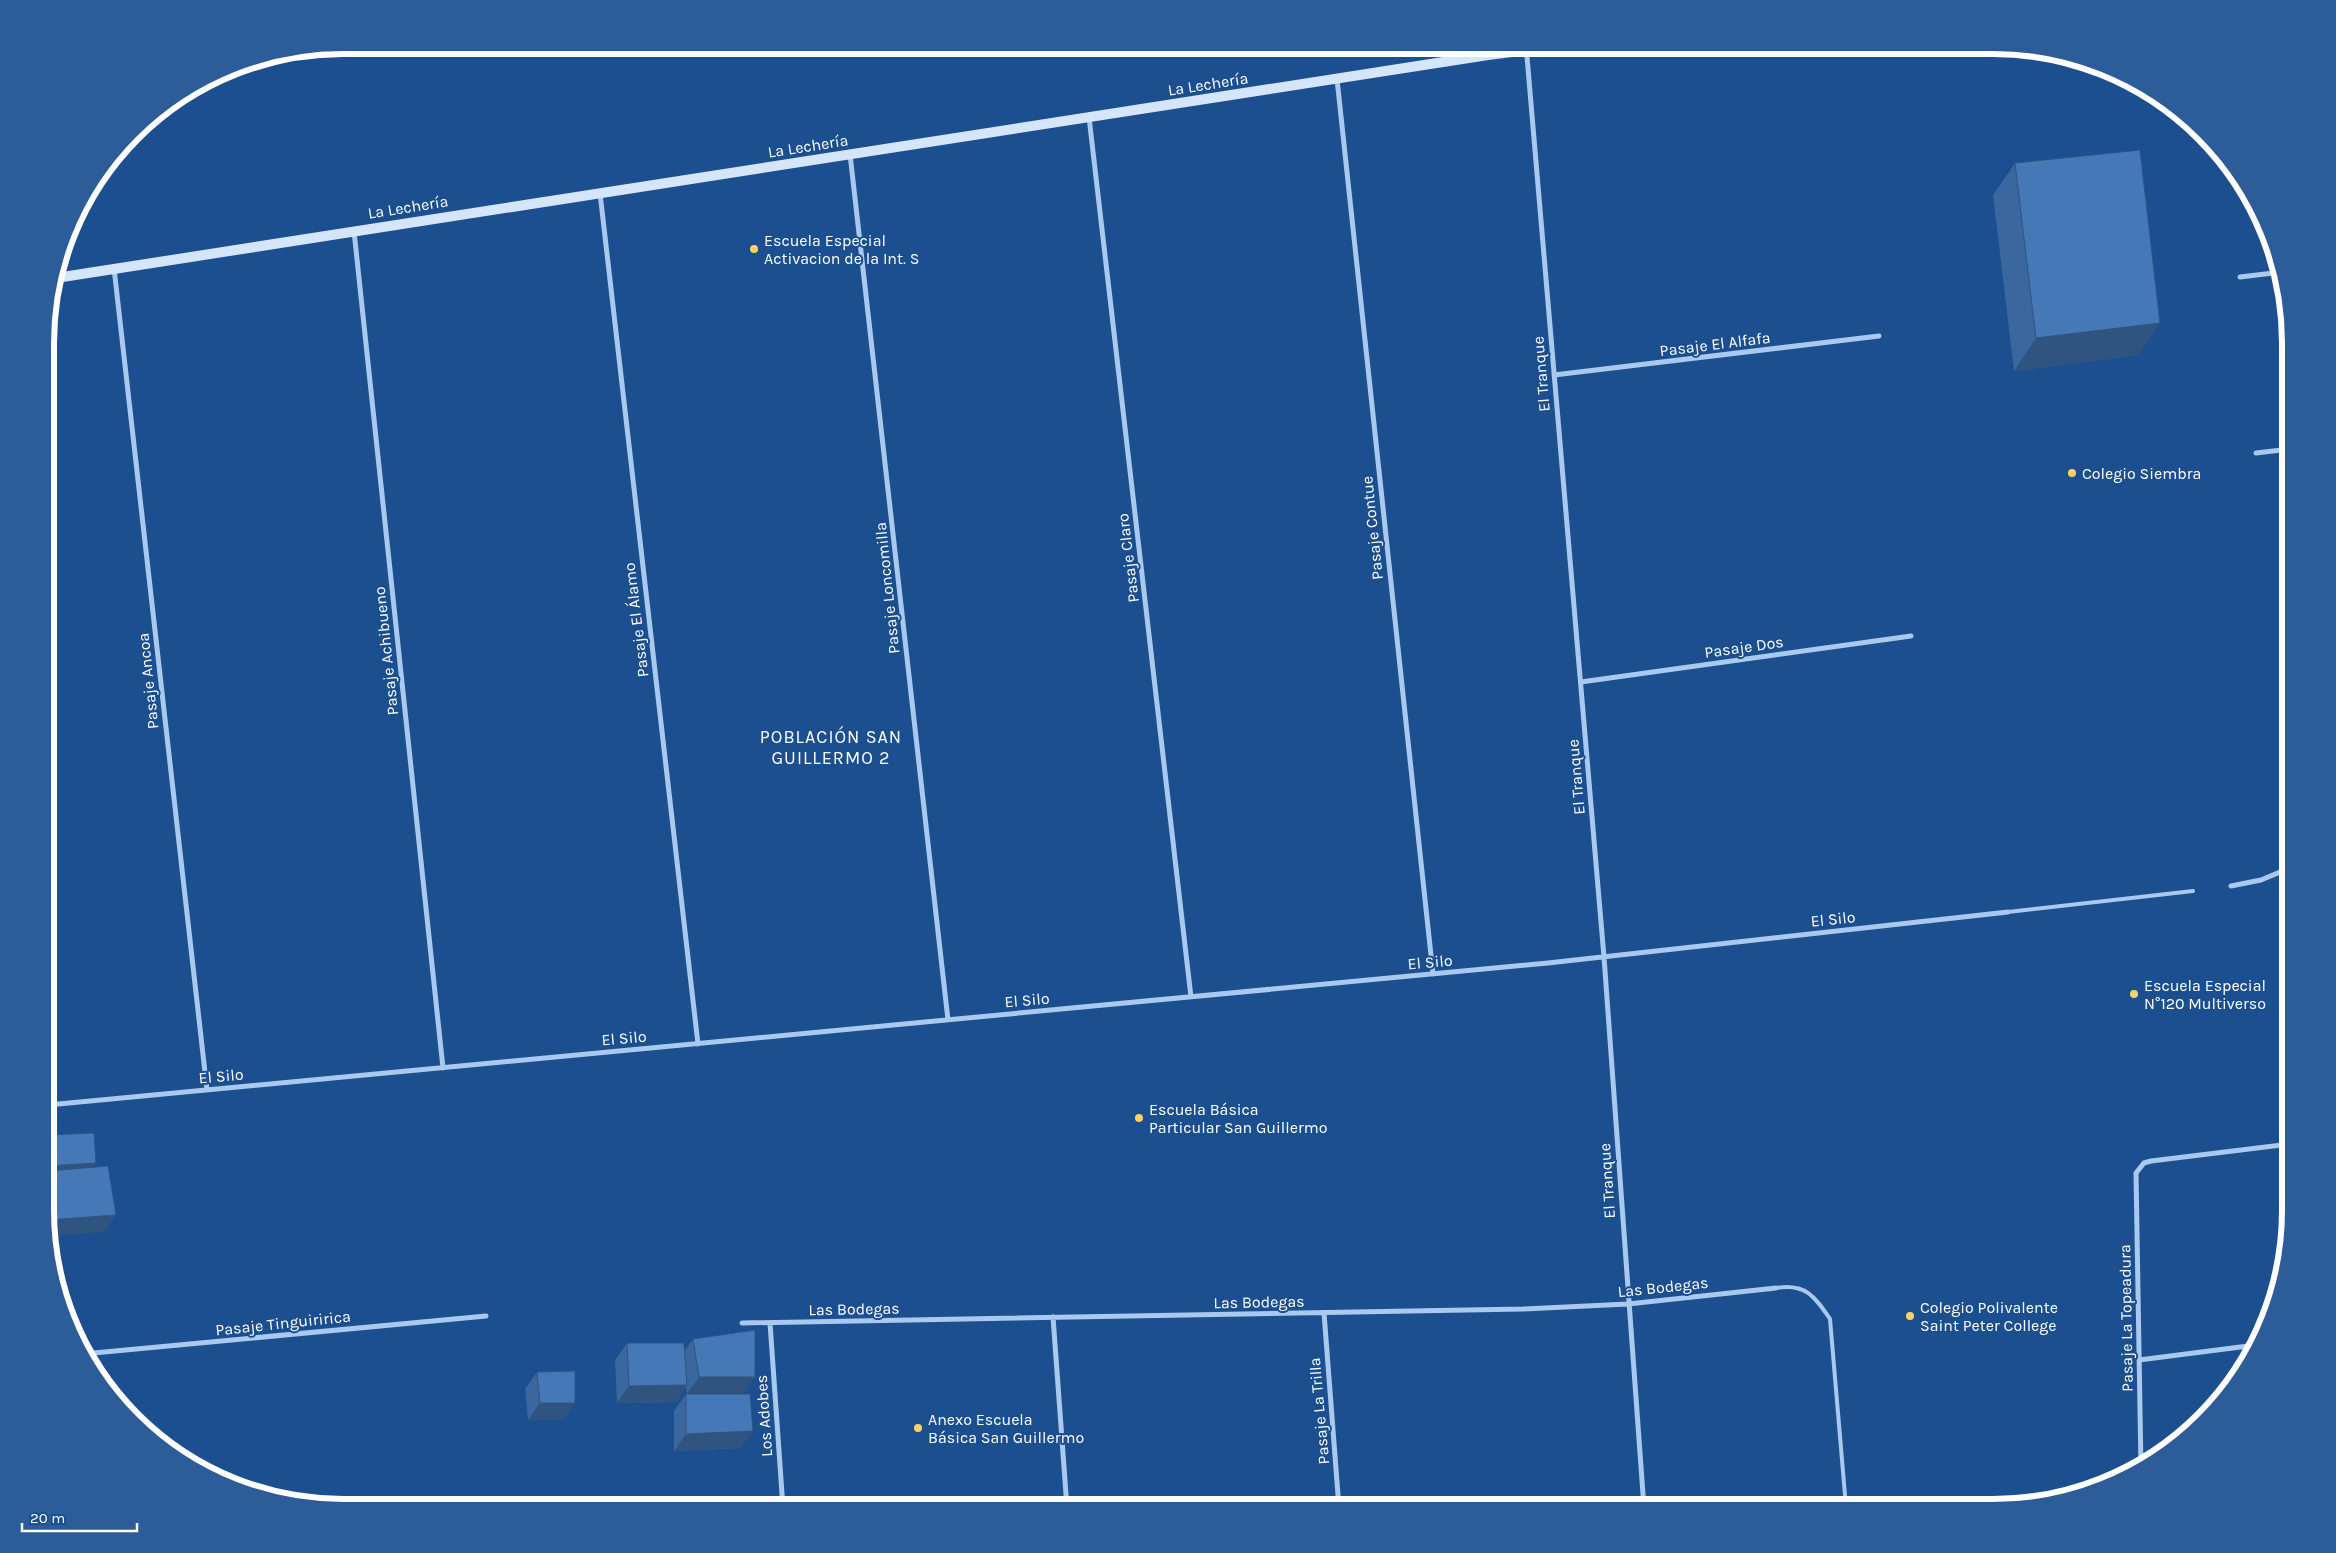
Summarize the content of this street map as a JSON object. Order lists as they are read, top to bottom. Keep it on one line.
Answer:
{"streets":{"street":["La Lechería","Pasaje El Alfafa","El Tranque","Pasaje Contue","Pasaje Claro","Pasaje Loncomilla","Pasaje El Álamo","Pasaje Dos","Pasaje Achibueno","Pasaje Ancoa","El Silo","Las Bodegas","Pasaje La Topeadura","Pasaje Tinguiririca","Pasaje La Trilla","Los Adobes"]},"crossings":[["La Lechería","Pasaje Contue"],["La Lechería","Pasaje Claro"],["La Lechería","Pasaje Loncomilla"],["La Lechería","Pasaje El Álamo"],["La Lechería","Pasaje Achibueno"],["La Lechería","Pasaje Ancoa"],["Pasaje El Alfafa","El Tranque"],["El Tranque","Pasaje Dos"],["El Tranque","El Silo"],["El Tranque","Las Bodegas"],["Pasaje Contue","El Silo"],["Pasaje Claro","El Silo"],["Pasaje Loncomilla","El Silo"],["Pasaje El Álamo","El Silo"],["Pasaje Achibueno","El Silo"],["Pasaje Ancoa","El Silo"],["Las Bodegas","Pasaje La Trilla"],["Las Bodegas","Los Adobes"]],"districts":["POBLACIÓN SAN GUILLERMO 2"],"places":["Escuela Especial Activacion de la Int. S","Colegio Siembra","Escuela Especial N°120 Multiverso","Escuela Básica Particular San Guillermo","Colegio Polivalente Saint Peter College","Anexo Escuela Básica San Guillermo"],"scale_bar":"20 m"}
